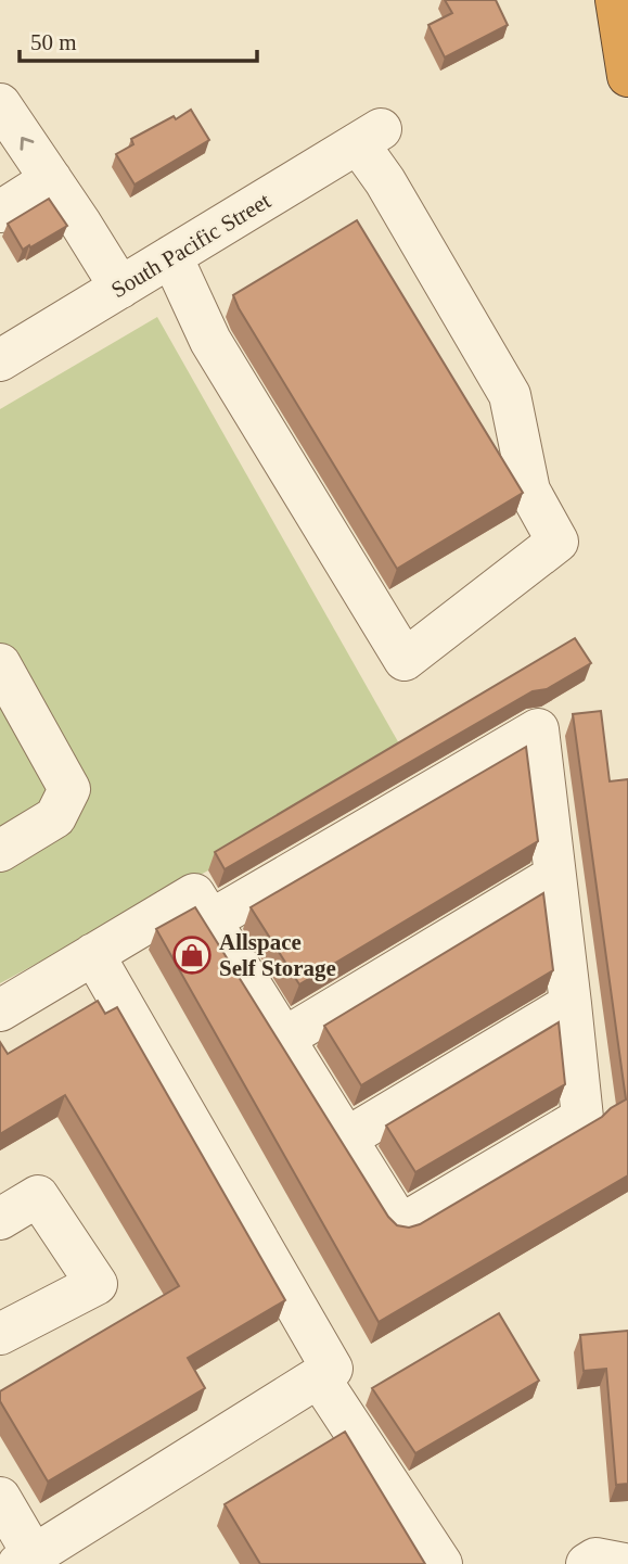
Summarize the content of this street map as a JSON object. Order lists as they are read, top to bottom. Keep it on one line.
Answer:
{"streets":{"street":["South Pacific Street"]},"places":{"shop":["Allspace Self Storage"]},"scale_bar":"50 m"}
